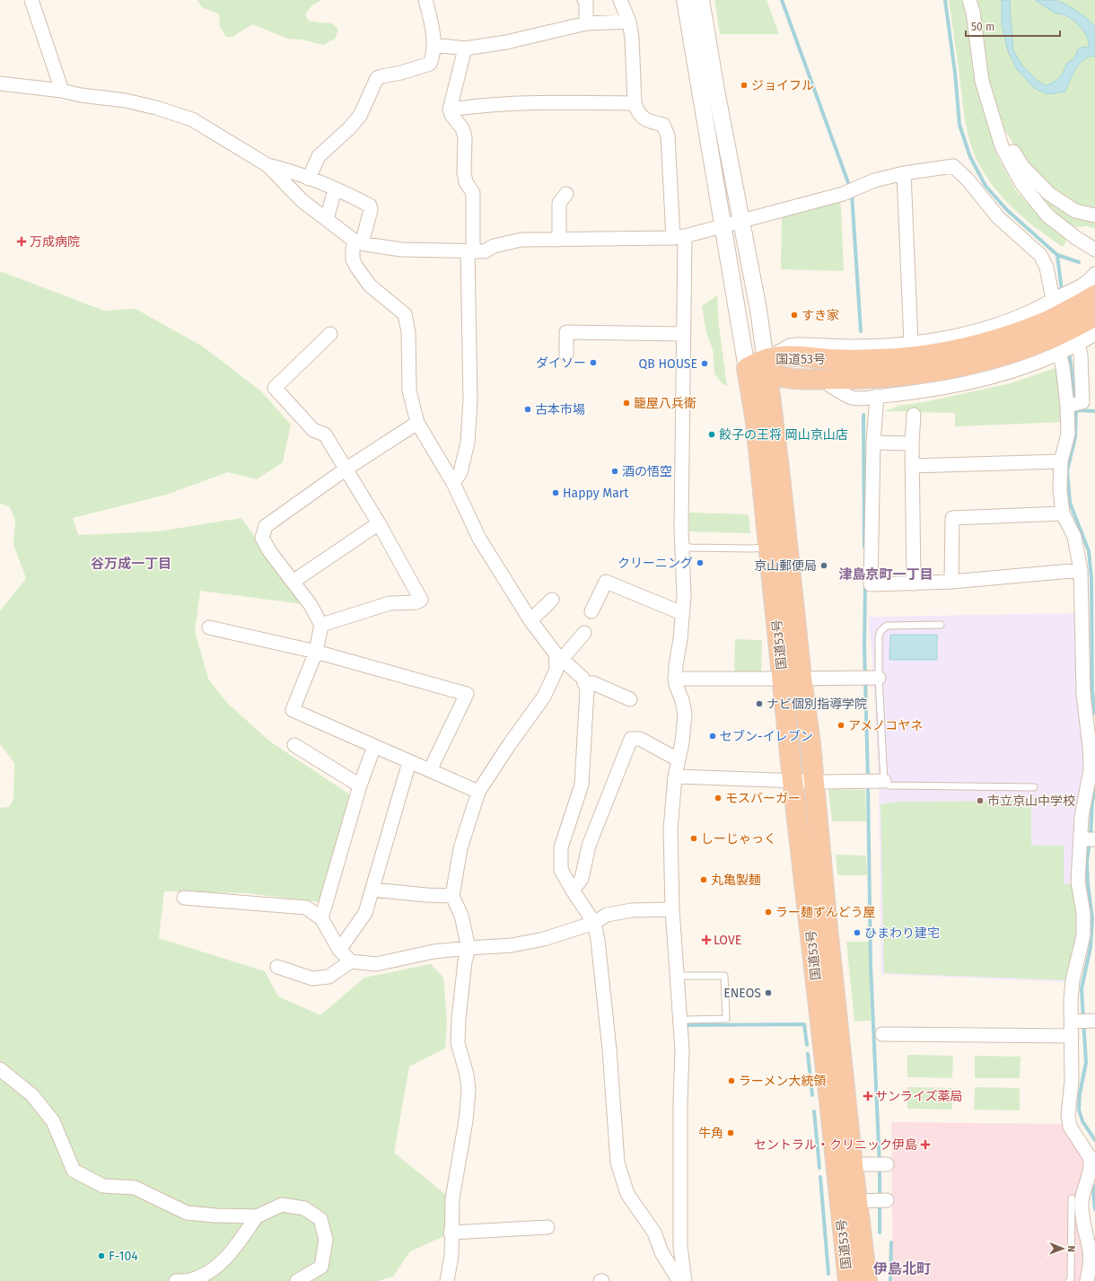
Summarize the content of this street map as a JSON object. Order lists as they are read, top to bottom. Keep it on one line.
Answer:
{"streets":{"highway":["国道53号"]},"districts":["谷万成一丁目","津島京町一丁目","伊島北町"],"places":{"other":["ジョイフル","すき家","ダイソー","QB HOUSE","籠屋八兵衛","古本市場","餃子の王将 岡山京山店","酒の悟空","Happy Mart","クリーニング","京山郵便局","ナビ個別指導学院","アメノコヤネ","セブン-イレブン","モスバーガー","市立京山中学校","しーじゃっく","丸亀製麺","ラー麺ずんどう屋","ひまわり建宅","ENEOS","ラーメン大統領","牛角","F-104"],"health":["万成病院","LOVE","サンライズ薬局","セントラル・クリニック伊島"]},"scale_bar":"50 m","north":"right"}
